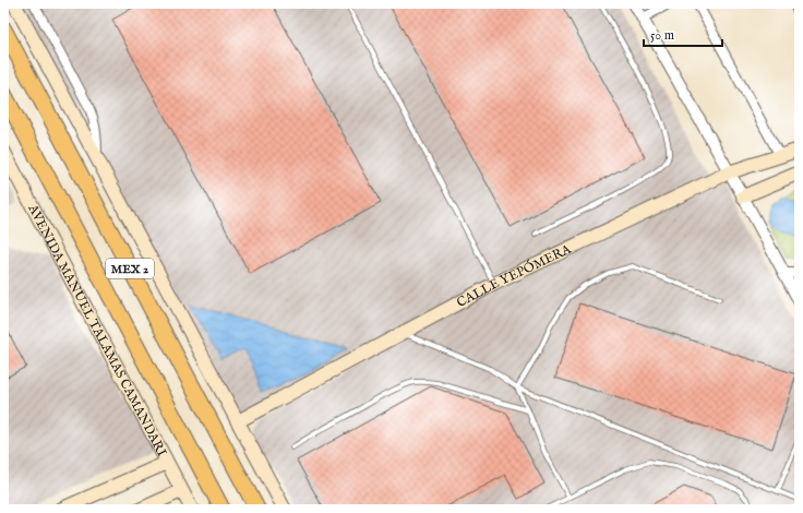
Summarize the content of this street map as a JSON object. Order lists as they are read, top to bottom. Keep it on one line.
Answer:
{"streets":{"highway":["MEX 2"],"main road":["CALLE YEPÓMERA","AVENIDA MANUEL TALAMAS CAMANDARI"]},"scale_bar":"50 m"}
